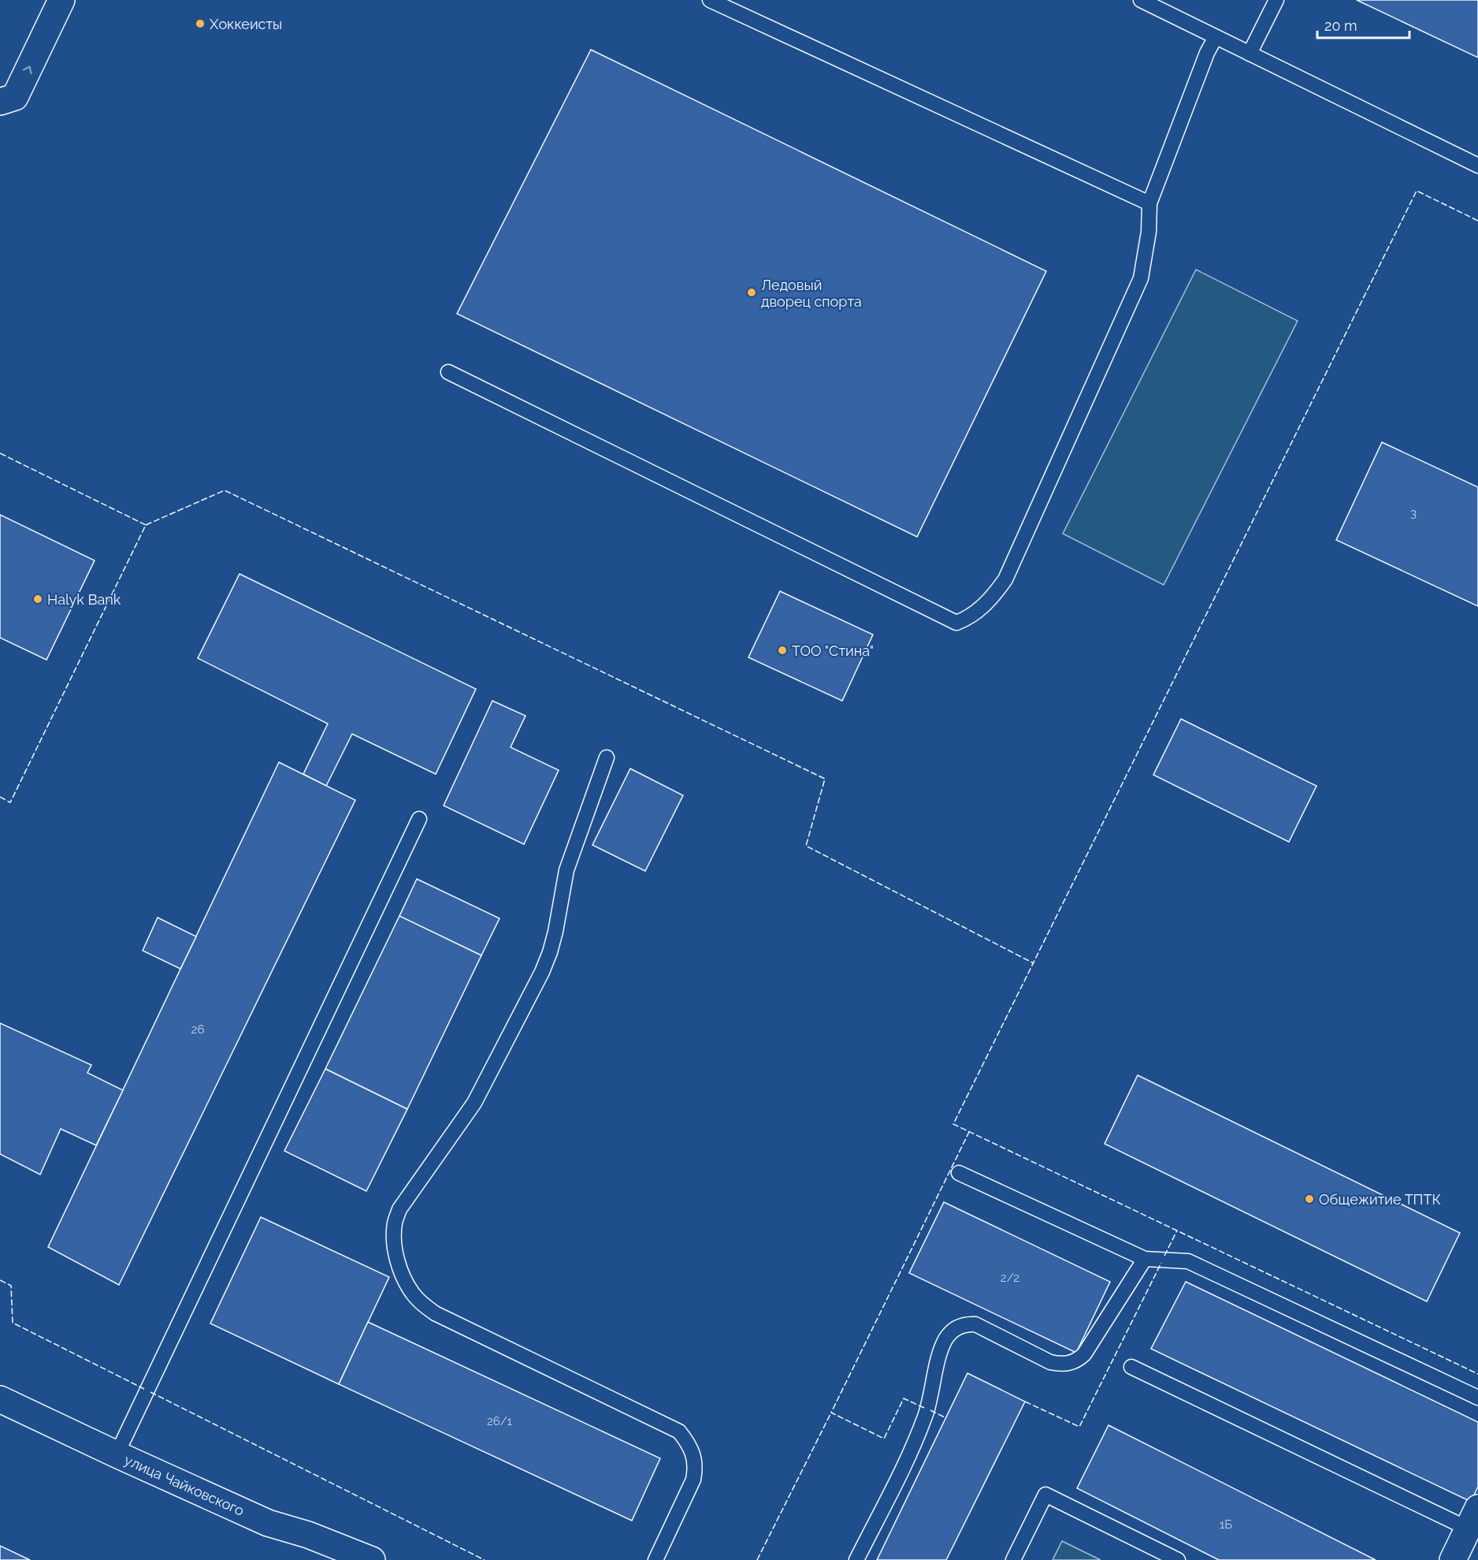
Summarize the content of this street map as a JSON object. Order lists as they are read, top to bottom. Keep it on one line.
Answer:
{"streets":{"street":["улица Чайковского"]},"places":["Хоккеисты","Ледовый дворец спорта","Halyk Bank","ТОО \"Стина\"","Общежитие ТПТК"],"house_numbers":["3","26","2/2","26/1","1Б"],"scale_bar":"20 m"}
